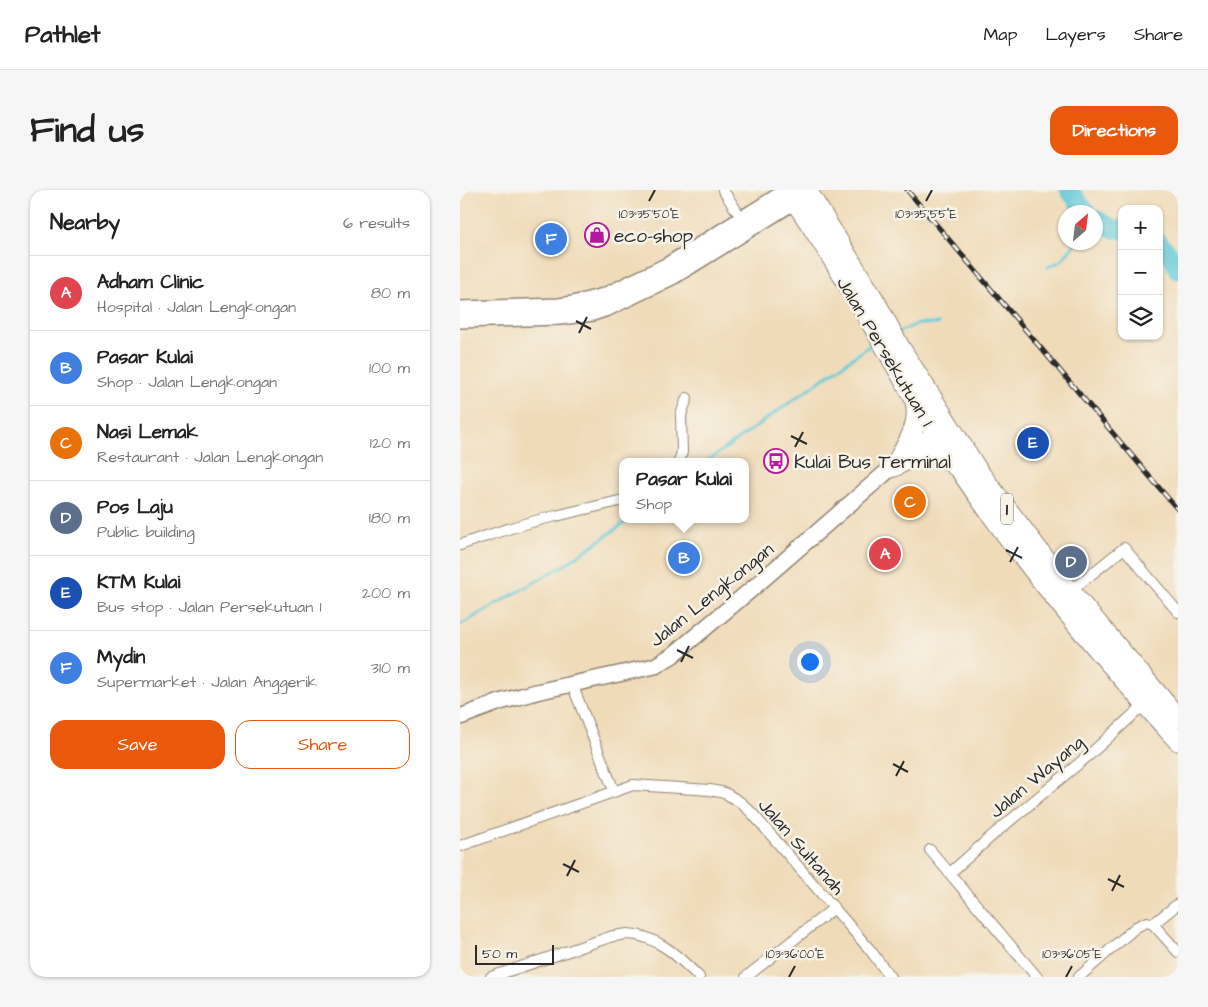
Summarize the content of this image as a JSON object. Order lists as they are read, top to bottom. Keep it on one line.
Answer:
{"streets":{"highway":["Jalan Persekutuan 1","1"],"street":["Jalan Lengkongan","Jalan Wayang","Jalan Sultanah"]},"crossings":[["Jalan Persekutuan 1","Jalan Lengkongan"],["Jalan Persekutuan 1","Jalan Wayang"]],"places":{"shop":["eco-shop"],"bus stop":["Kulai Bus Terminal"]},"scale_bar":"50 m","north":"top right","page":{"header":"Pathlet","nav":["Map","Layers","Share"],"title":"Find us","buttons":["Directions",["Save","Share"]],"heading":["Nearby","6 results"],"map_buttons":["+","−"],"pins":["F","E","C","A","B","D"],"list":[{"mark":"A","name":"Adham Clinic","note":"Hospital · Jalan Lengkongan","value":"80 m"},{"mark":"B","name":"Pasar Kulai","note":"Shop · Jalan Lengkongan","value":"100 m"},{"mark":"C","name":"Nasi Lemak","note":"Restaurant · Jalan Lengkongan","value":"120 m"},{"mark":"D","name":"Pos Laju","note":"Public building","value":"180 m"},{"mark":"E","name":"KTM Kulai","note":"Bus stop · Jalan Persekutuan 1","value":"200 m"},{"mark":"F","name":"Mydin","note":"Supermarket · Jalan Anggerik","value":"310 m"}],"popup":["Pasar Kulai","Shop"],"scale":"50 m"},"coordinates":["103°35'50\"E","103°35'55\"E","103°36'00\"E","103°36'05\"E"]}
